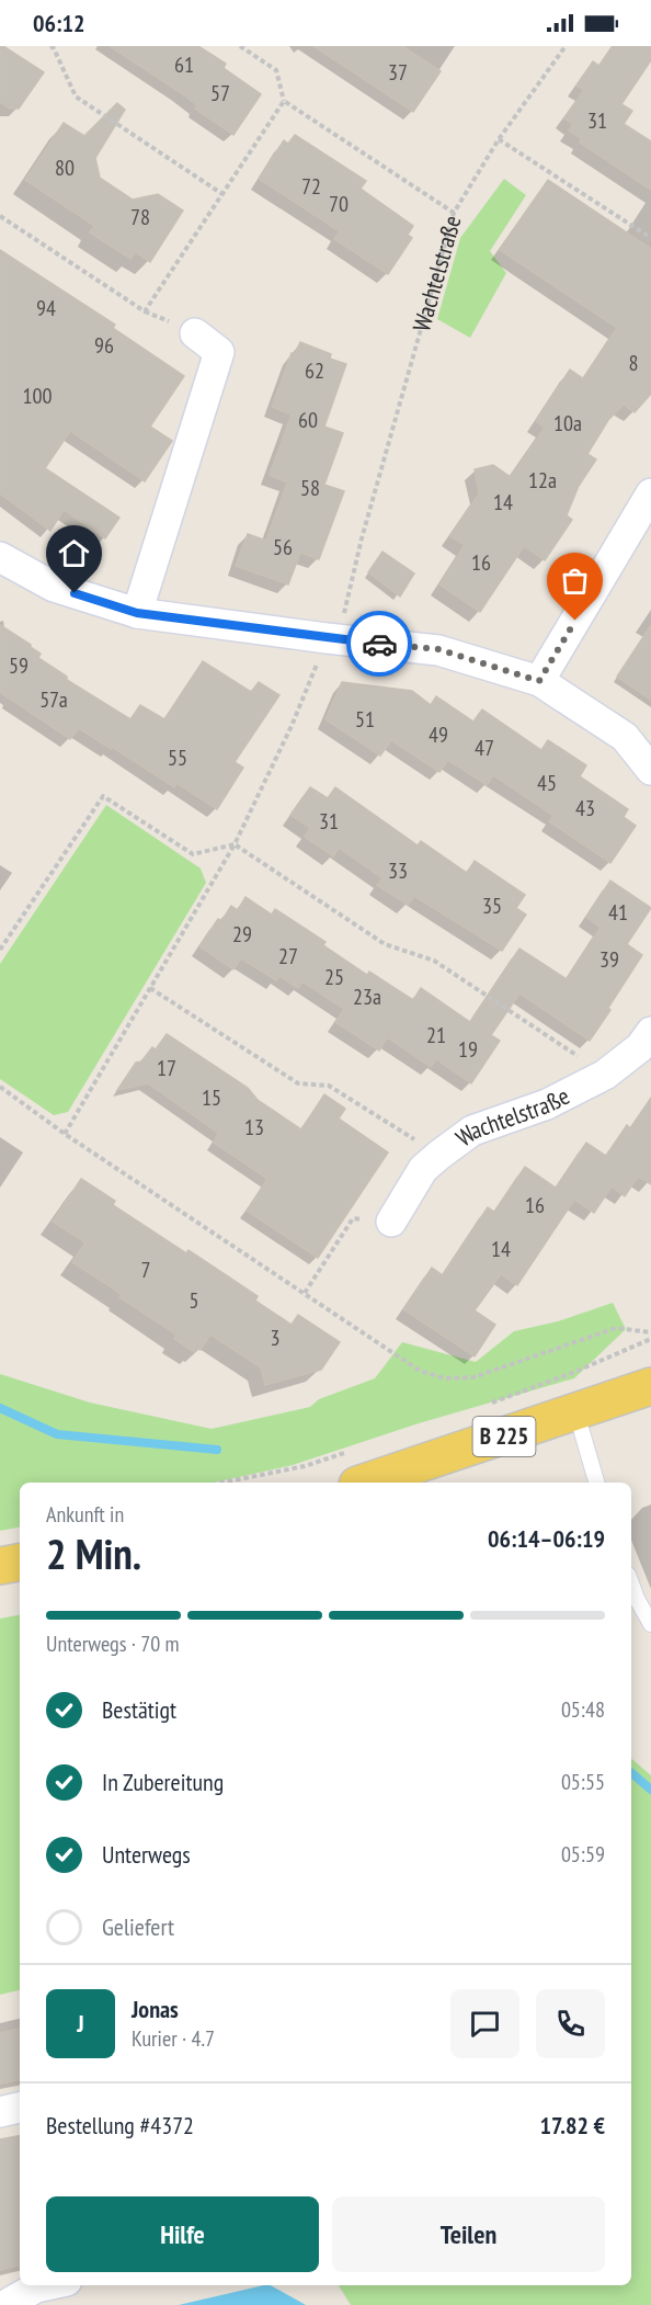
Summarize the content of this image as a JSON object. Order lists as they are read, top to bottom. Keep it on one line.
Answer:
{"streets":{"main road":["B 225"],"street":["Wachtelstraße"]},"house_numbers":["61","37","57","31","80","72","70","78","94","96","8","62","100","60","10a","12a","58","14","56","16","59","57a","51","49","47","55","45","43","31","33","35","41","29","27","39","25","23a","21","19","17","15","13","16","14","7","5","3"],"page":{"status":"06:12","heading":["2 Min.","Ankunft in","06:14–06:19"],"panel":["Jonas","Kurier · 4.7","Bestellung #4372","17.82 €"],"bar":"Unterwegs · 70 m","list":[["Bestätigt","05:48"],["In Zubereitung","05:55"],["Unterwegs","05:59"],"Geliefert"],"round":"J","buttons":["Hilfe","Teilen"]}}
